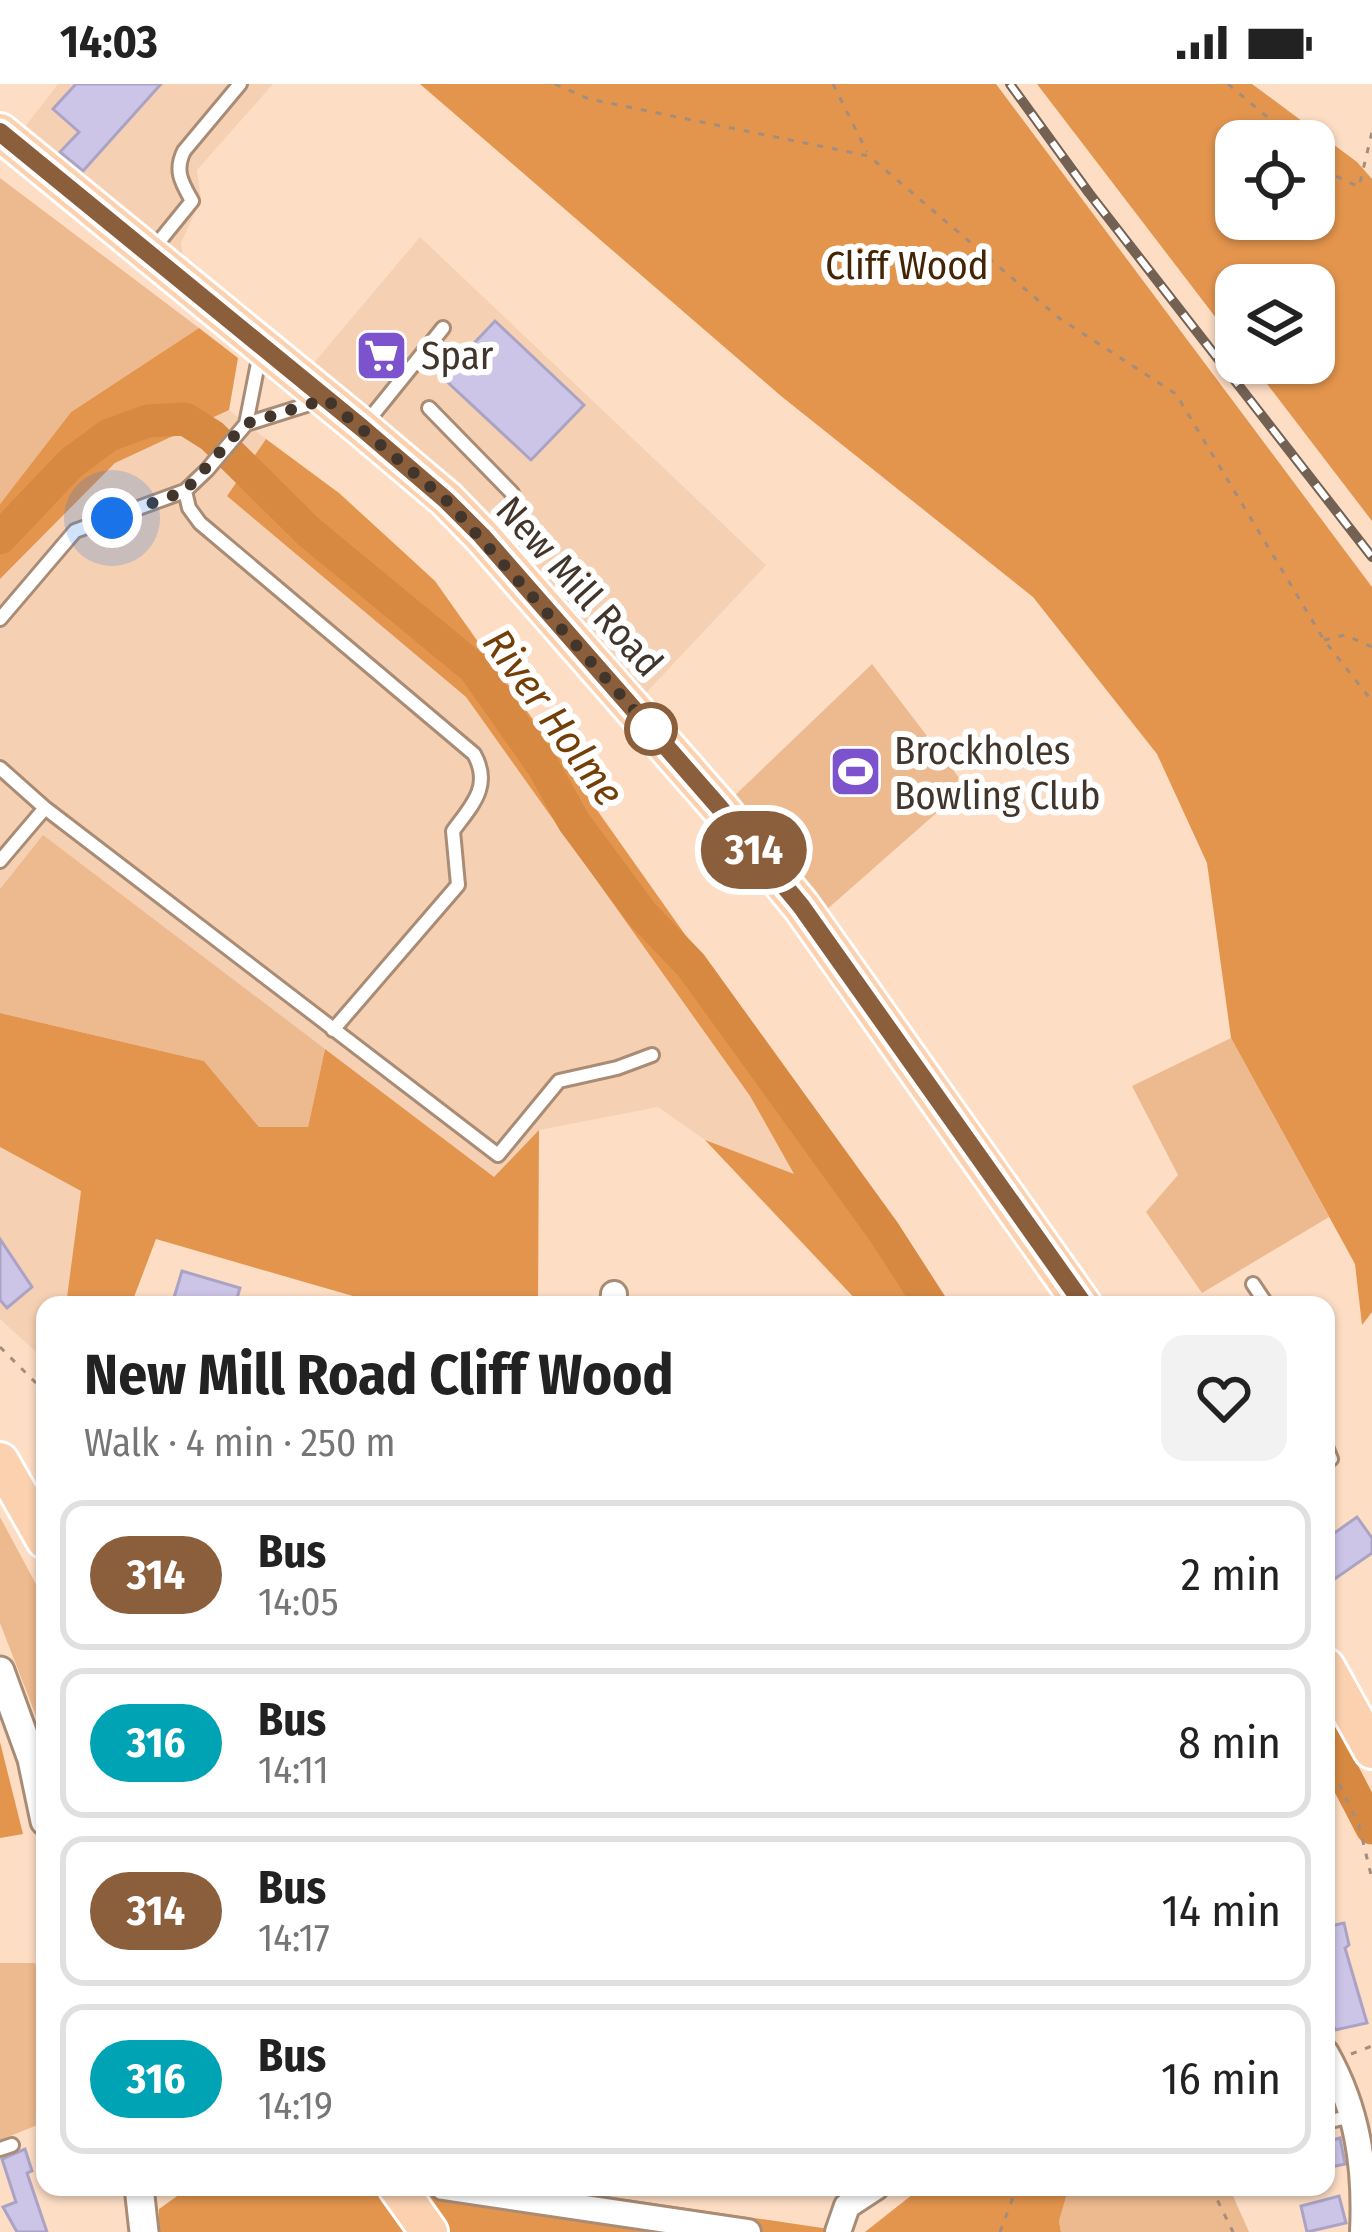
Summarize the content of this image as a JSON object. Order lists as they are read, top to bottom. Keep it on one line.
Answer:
{"streets":{"main road":["New Mill Road"]},"water":["River Holme"],"parks":["Cliff Wood"],"places":{"supermarket":["Spar"],"sports":["Brockholes Bowling Club"]},"lines":["bus line 314"],"page":{"status":"14:03","on_map":"314","heading":["New Mill Road Cliff Wood","Walk · 4 min · 250 m"],"list":[{"mark":"314","name":"Bus","note":"14:05","value":"2 min"},{"mark":"316","name":"Bus","note":"14:11","value":"8 min"},{"mark":"314","name":"Bus","note":"14:17","value":"14 min"},{"mark":"316","name":"Bus","note":"14:19","value":"16 min"}]}}
